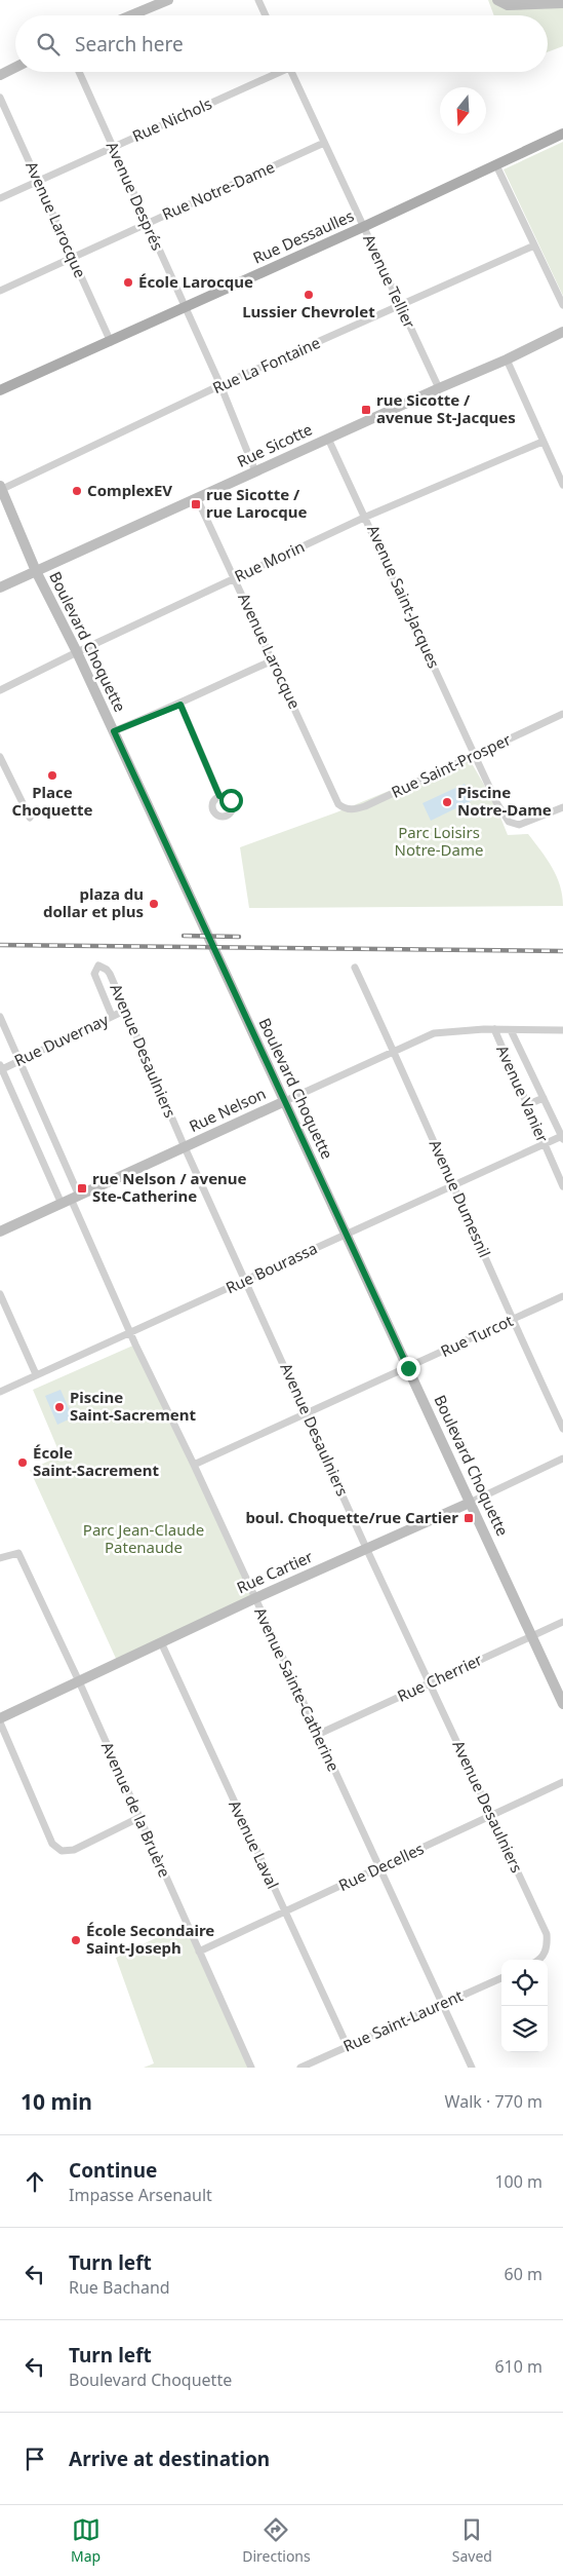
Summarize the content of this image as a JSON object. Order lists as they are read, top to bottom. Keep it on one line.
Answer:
{"streets":{"main road":["Rue Dessaulles"],"street":["Rue Nichols","Rue Notre-Dame","Avenue Després","Avenue Larocque","Avenue Tellier","Rue La Fontaine","Rue Sicotte","Rue Morin","Avenue Saint-Jacques","Boulevard Choquette","Rue Saint-Prosper","Rue Duvernay","Avenue Desaulniers","Avenue Vanier","Rue Nelson","Avenue Dumesnil","Rue Bourassa","Rue Turcot","Rue Cartier","Rue Cherrier","Avenue Sainte-Catherine","Avenue de la Bruère","Avenue Laval","Rue Decelles","Rue Saint-Laurent"]},"crossings":[["Rue Nichols","Avenue Després"],["Rue Nichols","Avenue Larocque"],["Rue Notre-Dame","Avenue Després"],["Rue Notre-Dame","Avenue Larocque"],["Rue Notre-Dame","Avenue Tellier"],["Avenue Després","Rue Dessaulles"],["Avenue Després","Rue La Fontaine"],["Avenue Després","Rue Sicotte"],["Avenue Larocque","Rue Dessaulles"],["Avenue Larocque","Rue Sicotte"],["Avenue Larocque","Rue Morin"],["Avenue Larocque","Rue Saint-Prosper"],["Rue Dessaulles","Avenue Tellier"],["Avenue Tellier","Rue La Fontaine"],["Avenue Tellier","Rue Sicotte"],["Rue La Fontaine","Boulevard Choquette"],["Rue Sicotte","Avenue Saint-Jacques"],["Rue Sicotte","Boulevard Choquette"],["Rue Morin","Avenue Saint-Jacques"],["Rue Morin","Boulevard Choquette"],["Avenue Saint-Jacques","Rue Saint-Prosper"],["Boulevard Choquette","Rue Nelson"],["Boulevard Choquette","Rue Bourassa"],["Boulevard Choquette","Rue Turcot"],["Boulevard Choquette","Rue Cartier"],["Boulevard Choquette","Rue Cherrier"],["Rue Duvernay","Avenue Desaulniers"],["Rue Duvernay","Avenue Sainte-Catherine"],["Avenue Desaulniers","Rue Nelson"],["Avenue Desaulniers","Rue Bourassa"],["Avenue Desaulniers","Rue Turcot"],["Avenue Desaulniers","Rue Cartier"],["Avenue Desaulniers","Rue Cherrier"],["Avenue Desaulniers","Rue Decelles"],["Avenue Vanier","Rue Nelson"],["Avenue Vanier","Rue Bourassa"],["Rue Nelson","Avenue Dumesnil"],["Rue Nelson","Avenue Sainte-Catherine"],["Avenue Dumesnil","Rue Bourassa"],["Avenue Dumesnil","Rue Turcot"],["Rue Bourassa","Avenue Sainte-Catherine"],["Rue Turcot","Avenue Sainte-Catherine"],["Rue Cartier","Avenue Sainte-Catherine"],["Rue Cartier","Avenue de la Bruère"],["Rue Cartier","Avenue Laval"],["Rue Cherrier","Avenue Sainte-Catherine"],["Avenue Sainte-Catherine","Rue Decelles"],["Avenue Sainte-Catherine","Rue Saint-Laurent"],["Avenue de la Bruère","Rue Decelles"],["Avenue Laval","Rue Decelles"],["Avenue Laval","Rue Saint-Laurent"]],"parks":["Parc Loisirs Notre-Dame","Parc Jean-Claude Patenaude"],"places":{"other":["École Larocque","Lussier Chevrolet","ComplexEV","Place Choquette","Piscine Notre-Dame","plaza du dollar et plus","Piscine Saint-Sacrement","École Saint-Sacrement","École Secondaire Saint-Joseph"],"transit":["rue Sicotte / avenue St-Jacques","rue Sicotte / rue Larocque","rue Nelson / avenue Ste-Catherine","boul. Choquette/rue Cartier"]},"north":"bottom","page":{"search":"Search here","heading":["10 min","Walk · 770 m"],"list":[["Continue","Impasse Arsenault","100 m"],["Turn left","Rue Bachand","60 m"],["Turn left","Boulevard Choquette","610 m"],"Arrive at destination"],"nav":["Map","Directions","Saved"]}}
